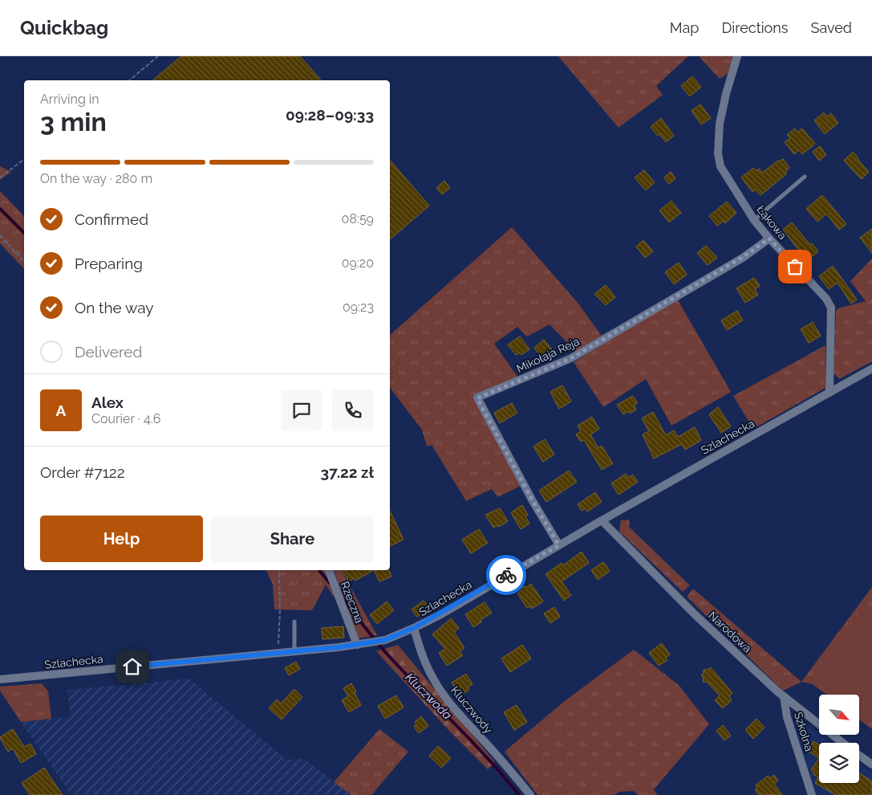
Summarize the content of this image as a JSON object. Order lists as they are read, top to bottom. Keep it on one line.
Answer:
{"streets":{"street":["Łąkowa","Mikołaja Reja","Szlachecka","Rzeczna","Narodowa","Kluczwody","Szkolna"]},"crossings":[["Łąkowa","Mikołaja Reja"],["Łąkowa","Szlachecka"],["Mikołaja Reja","Szlachecka"],["Szlachecka","Rzeczna"],["Szlachecka","Narodowa"],["Szlachecka","Kluczwody"],["Narodowa","Szkolna"]],"water":["Kluczwoda"],"north":"bottom right","page":{"header":"Quickbag","nav":["Map","Directions","Saved"],"heading":["3 min","Arriving in","09:28–09:33"],"panel":["Alex","Courier · 4.6","Order #7122","37.22 zł"],"bar":"On the way · 280 m","list":[["Confirmed","08:59"],["Preparing","09:20"],["On the way","09:23"],"Delivered"],"round":"A","buttons":["Help","Share"]}}
